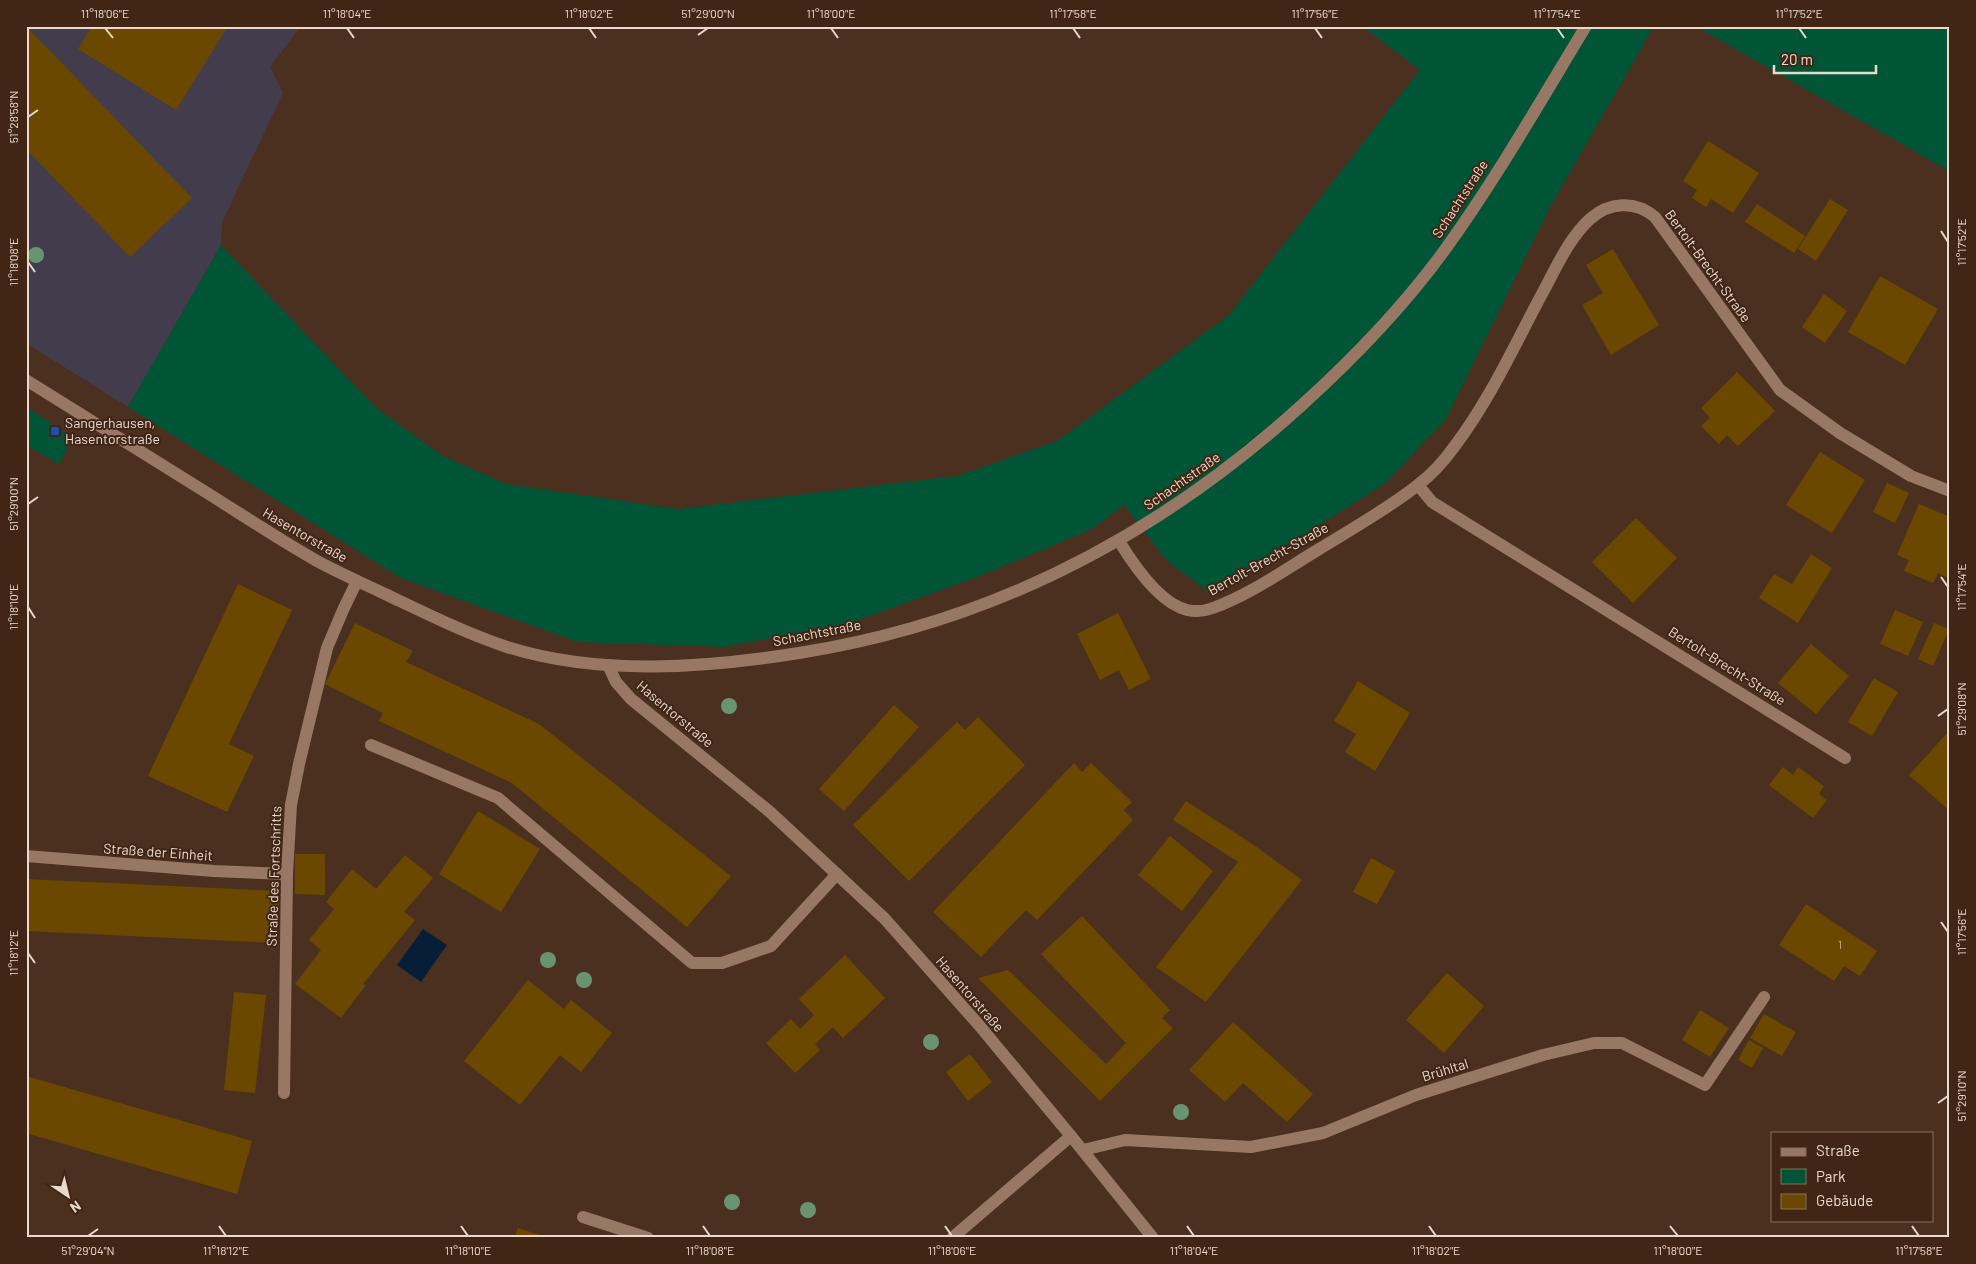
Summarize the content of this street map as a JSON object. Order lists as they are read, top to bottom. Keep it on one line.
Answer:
{"streets":{"street":["Schachtstraße","Bertolt-Brecht-Straße","Hasentorstraße","Straße der Einheit","Straße des Fortschritts","Brühltal"]},"crossings":[["Schachtstraße","Bertolt-Brecht-Straße"],["Schachtstraße","Hasentorstraße"],["Hasentorstraße","Straße des Fortschritts"],["Hasentorstraße","Brühltal"],["Straße der Einheit","Straße des Fortschritts"]],"places":{"transit":["Sangerhausen, Hasentorstraße"]},"house_numbers":["1"],"legend":["Straße","Park","Gebäude"],"scale_bar":"20 m","north":"bottom right","coordinates":["11°18'06\"E","11°18'04\"E","11°18'02\"E","51°29'00\"N","11°18'00\"E","11°17'58\"E","11°17'56\"E","11°17'54\"E","11°17'52\"E","51°28'58\"N","11°18'08\"E","11°18'10\"E","51°29'08\"N","11°18'12\"E","51°29'10\"N","51°29'04\"N"]}
